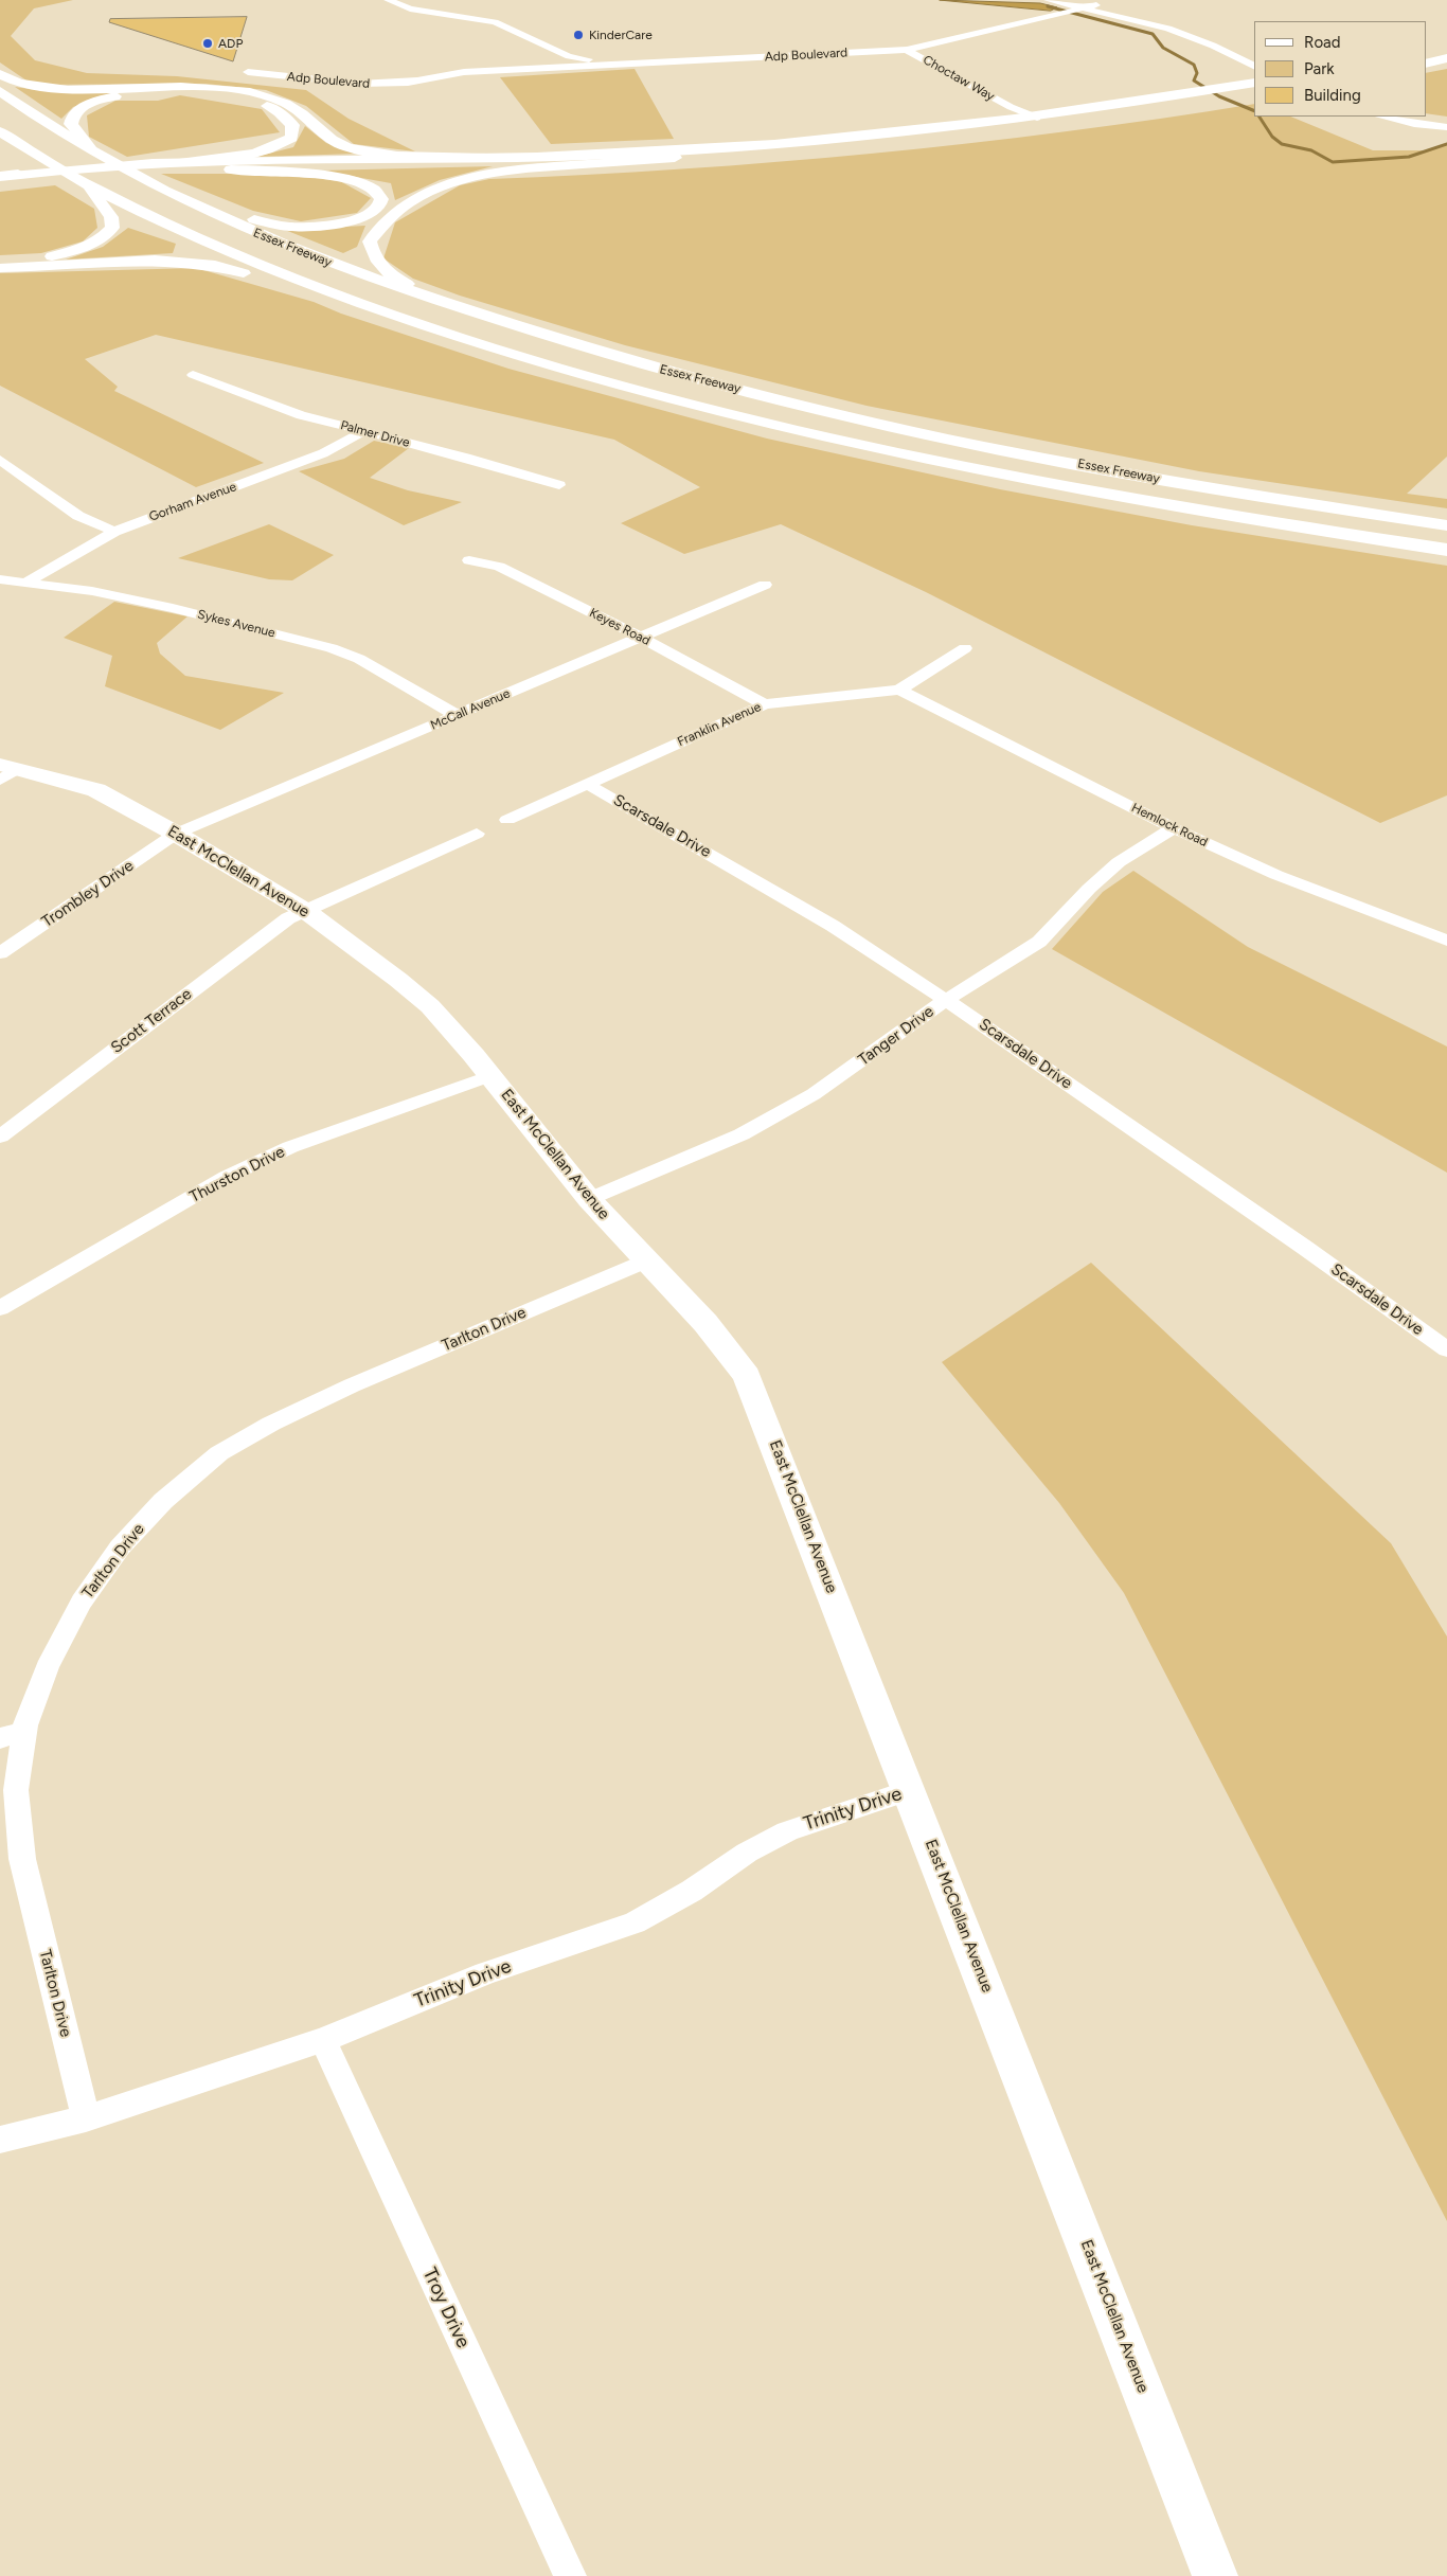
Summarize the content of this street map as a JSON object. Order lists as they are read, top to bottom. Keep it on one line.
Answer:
{"streets":{"main road":["Essex Freeway","East McClellan Avenue"],"street":["Adp Boulevard","Choctaw Way","Palmer Drive","Gorham Avenue","Sykes Avenue","Keyes Road","McCall Avenue","Franklin Avenue","Hemlock Road","Scarsdale Drive","Trombley Drive","Scott Terrace","Tanger Drive","Thurston Drive","Tarlton Drive","Trinity Drive","Troy Drive"]},"crossings":[["Adp Boulevard","Choctaw Way"],["Palmer Drive","Gorham Avenue"],["Gorham Avenue","Sykes Avenue"],["Sykes Avenue","McCall Avenue"],["Keyes Road","McCall Avenue"],["Keyes Road","Franklin Avenue"],["McCall Avenue","East McClellan Avenue"],["McCall Avenue","Trombley Drive"],["Franklin Avenue","Hemlock Road"],["Franklin Avenue","Scarsdale Drive"],["Hemlock Road","Tanger Drive"],["Scarsdale Drive","Tanger Drive"],["East McClellan Avenue","Trombley Drive"],["East McClellan Avenue","Scott Terrace"],["East McClellan Avenue","Tanger Drive"],["East McClellan Avenue","Thurston Drive"],["East McClellan Avenue","Tarlton Drive"],["East McClellan Avenue","Trinity Drive"],["Tarlton Drive","Trinity Drive"],["Trinity Drive","Troy Drive"]],"places":["KinderCare","ADP"],"legend":["Road","Park","Building"]}
